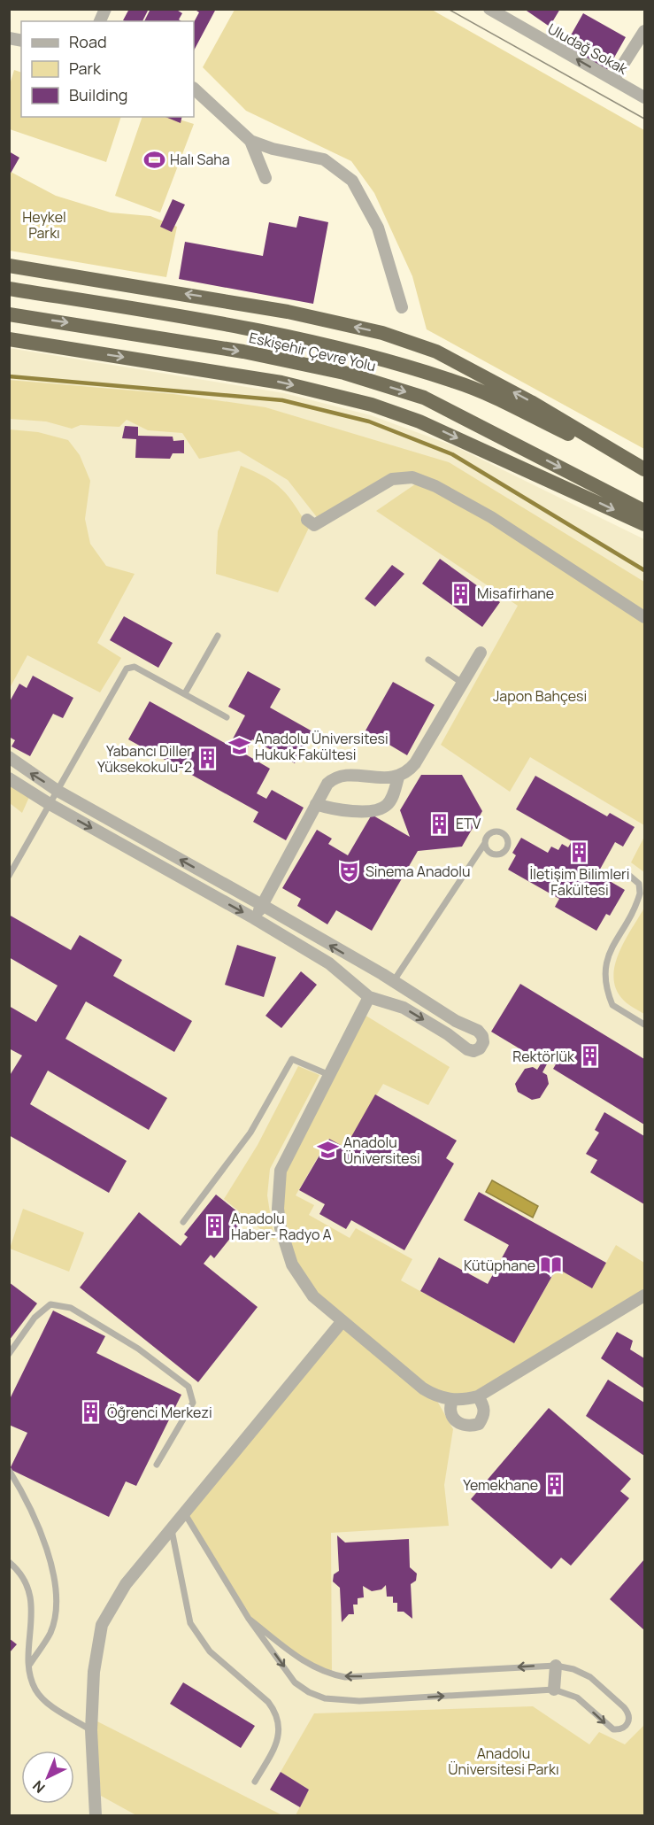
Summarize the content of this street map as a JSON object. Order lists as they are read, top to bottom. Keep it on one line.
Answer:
{"streets":{"highway":["Eskişehir Çevre Yolu"],"street":["Uludağ Sokak"]},"one_way":["Uludağ Sokak"],"parks":["Heykel Parkı","Japon Bahçesi","Anadolu Üniversitesi Parkı"],"places":{"sports":["Halı Saha"],"building":["Misafirhane","Yabancı Diller Yüksekokulu-2","ETV","İletişim Bilimleri Fakültesi","Rektörlük","Anadolu Haber- Radyo A","Öğrenci Merkezi","Yemekhane"],"school or university":["Anadolu Üniversitesi Hukuk Fakültesi","Anadolu Üniversitesi"],"theatre":["Sinema Anadolu"],"library":["Kütüphane"]},"legend":["Road","Park","Building"],"north":"bottom left"}
